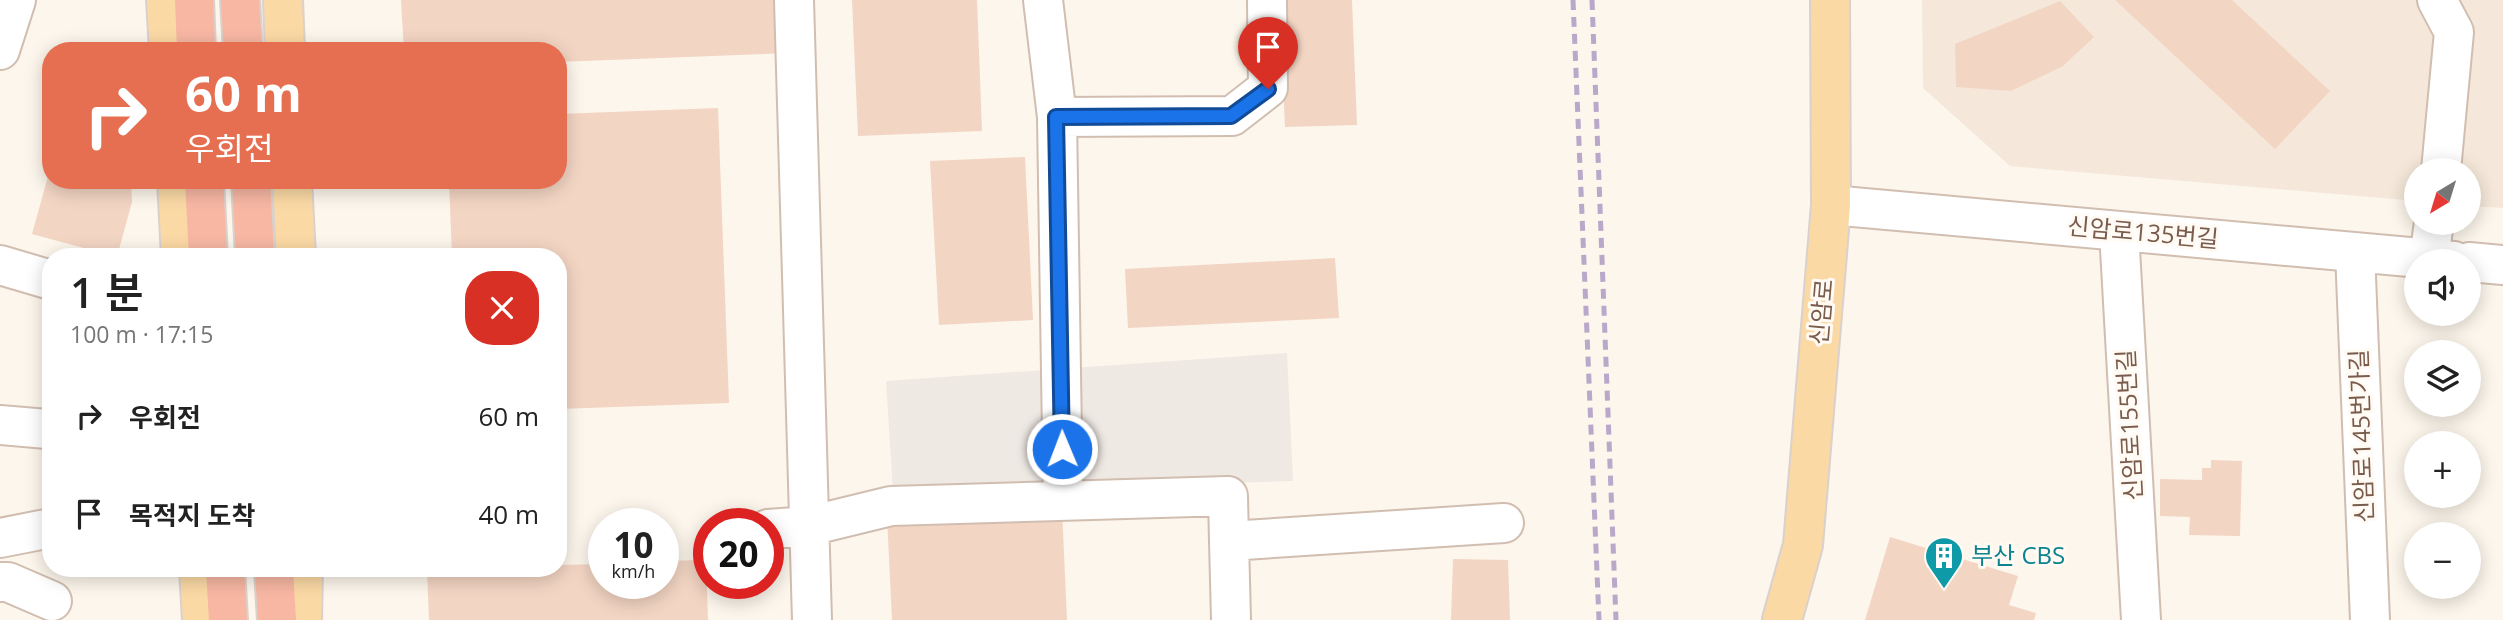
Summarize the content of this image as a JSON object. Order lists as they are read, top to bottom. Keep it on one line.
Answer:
{"streets":{"main road":["신암로"],"street":["신암로135번길","신암로155번길","신암로145번가길"]},"crossings":[["신암로135번길","신암로"],["신암로135번길","신암로155번길"],["신암로135번길","신암로145번가길"]],"places":{"building":["부산 CBS"]},"north":"bottom left","page":{"turn":["60 m","우회전"],"map_buttons":["+","−"],"heading":["1 분","100 m · 17:15"],"list":[{"name":"우회전","value":"60 m"},{"name":"목적지 도착","value":"40 m"}],"speed":"10 km/h","limit":"20"}}
